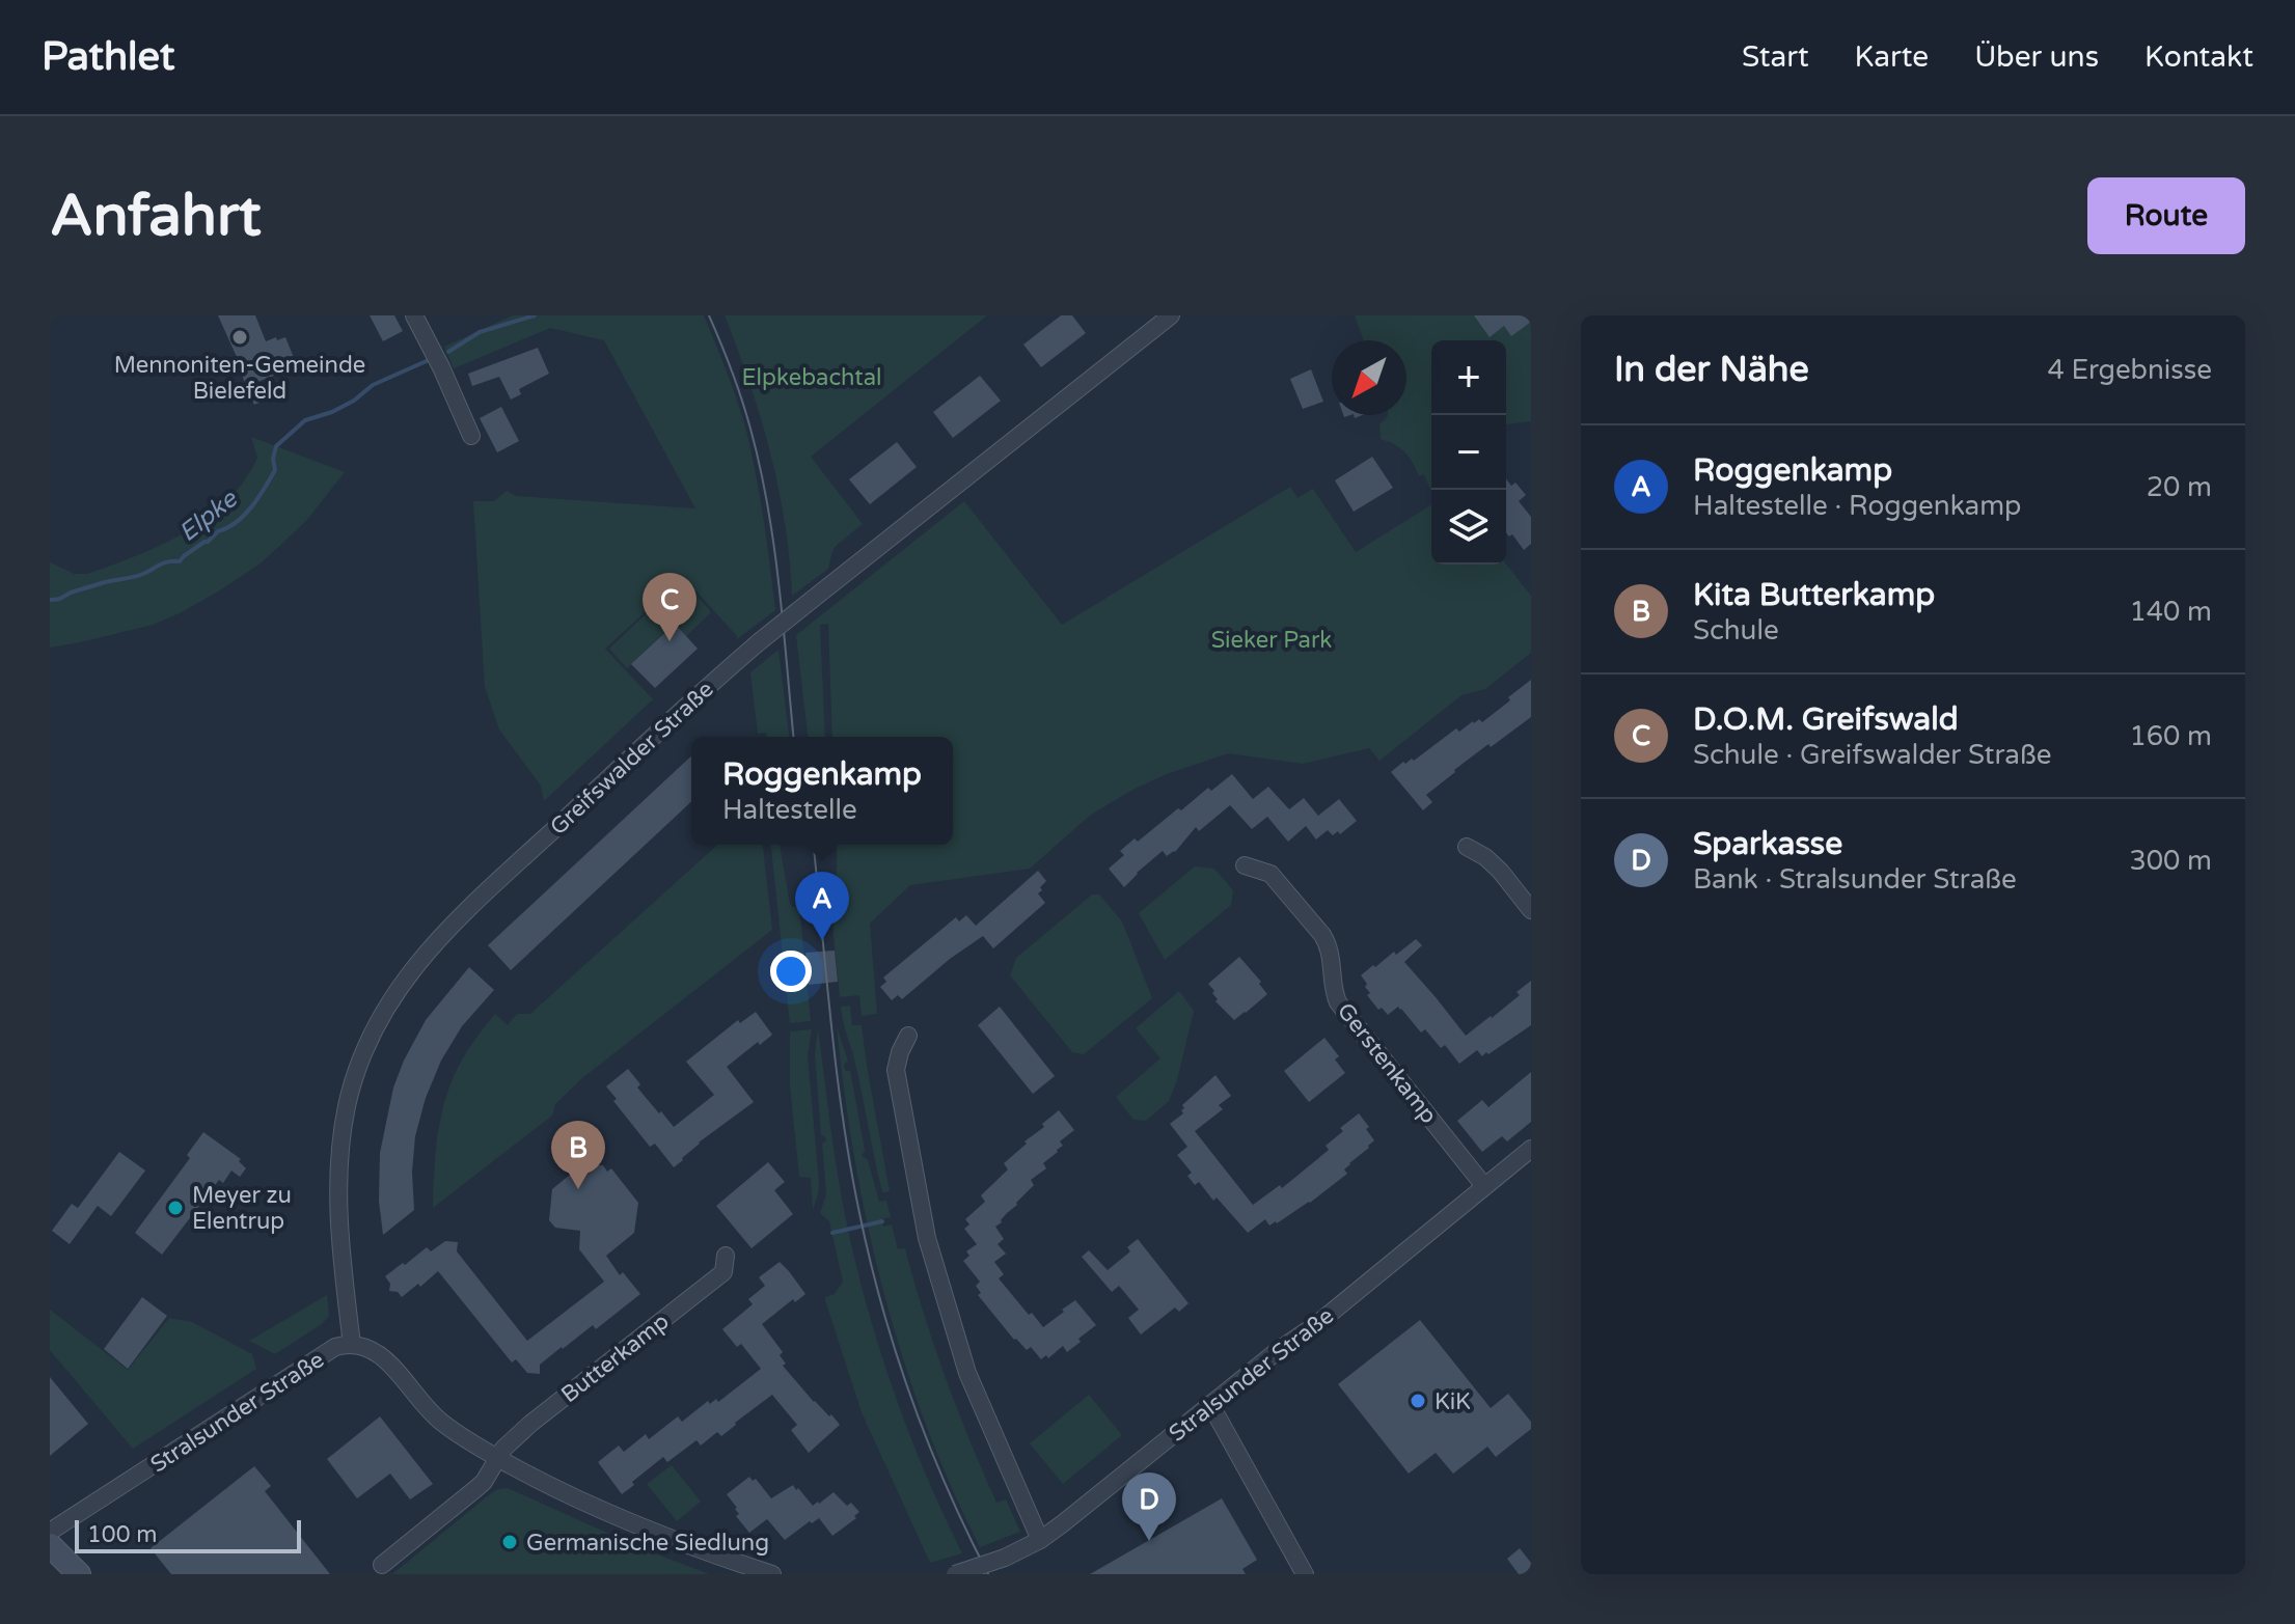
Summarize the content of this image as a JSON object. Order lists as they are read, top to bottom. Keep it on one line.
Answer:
{"streets":{"street":["Greifswalder Straße","Gerstenkamp","Butterkamp","Stralsunder Straße"]},"crossings":[["Greifswalder Straße","Stralsunder Straße"],["Gerstenkamp","Stralsunder Straße"],["Butterkamp","Stralsunder Straße"]],"water":["Elpke"],"parks":["Elpkebachtal","Sieker Park"],"places":["Mennoniten-Gemeinde Bielefeld","Meyer zu Elentrup","KiK","Germanische Siedlung"],"scale_bar":"100 m","north":"bottom left","page":{"header":"Pathlet","nav":["Start","Karte","Über uns","Kontakt"],"buttons":"Route","title":"Anfahrt","heading":["In der Nähe","4 Ergebnisse"],"map_buttons":["+","−"],"list":[{"mark":"A","name":"Roggenkamp","note":"Haltestelle · Roggenkamp","value":"20 m"},{"mark":"B","name":"Kita Butterkamp","note":"Schule","value":"140 m"},{"mark":"C","name":"D.O.M. Greifswald","note":"Schule · Greifswalder Straße","value":"160 m"},{"mark":"D","name":"Sparkasse","note":"Bank · Stralsunder Straße","value":"300 m"}],"pins":["C","A","B","D"],"popup":["Roggenkamp","Haltestelle"],"scale":"100 m"}}
